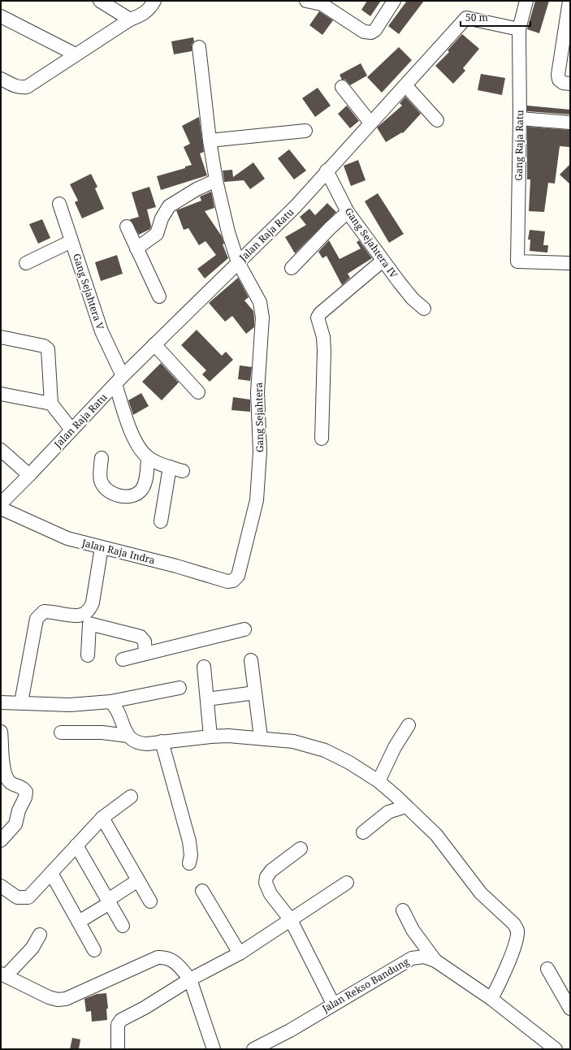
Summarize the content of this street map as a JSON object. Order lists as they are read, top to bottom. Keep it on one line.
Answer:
{"streets":{"street":["Gang Raja Ratu","Jalan Raja Ratu","Gang Sejahtera IV","Gang Sejahtera V","Gang Sejahtera","Jalan Raja Indra","Jalan Rekso Bandung"]},"crossings":[["Gang Raja Ratu","Jalan Raja Ratu"],["Jalan Raja Ratu","Gang Sejahtera IV"],["Jalan Raja Ratu","Gang Sejahtera V"],["Jalan Raja Ratu","Gang Sejahtera"],["Gang Sejahtera","Jalan Raja Indra"]],"scale_bar":"50 m"}
